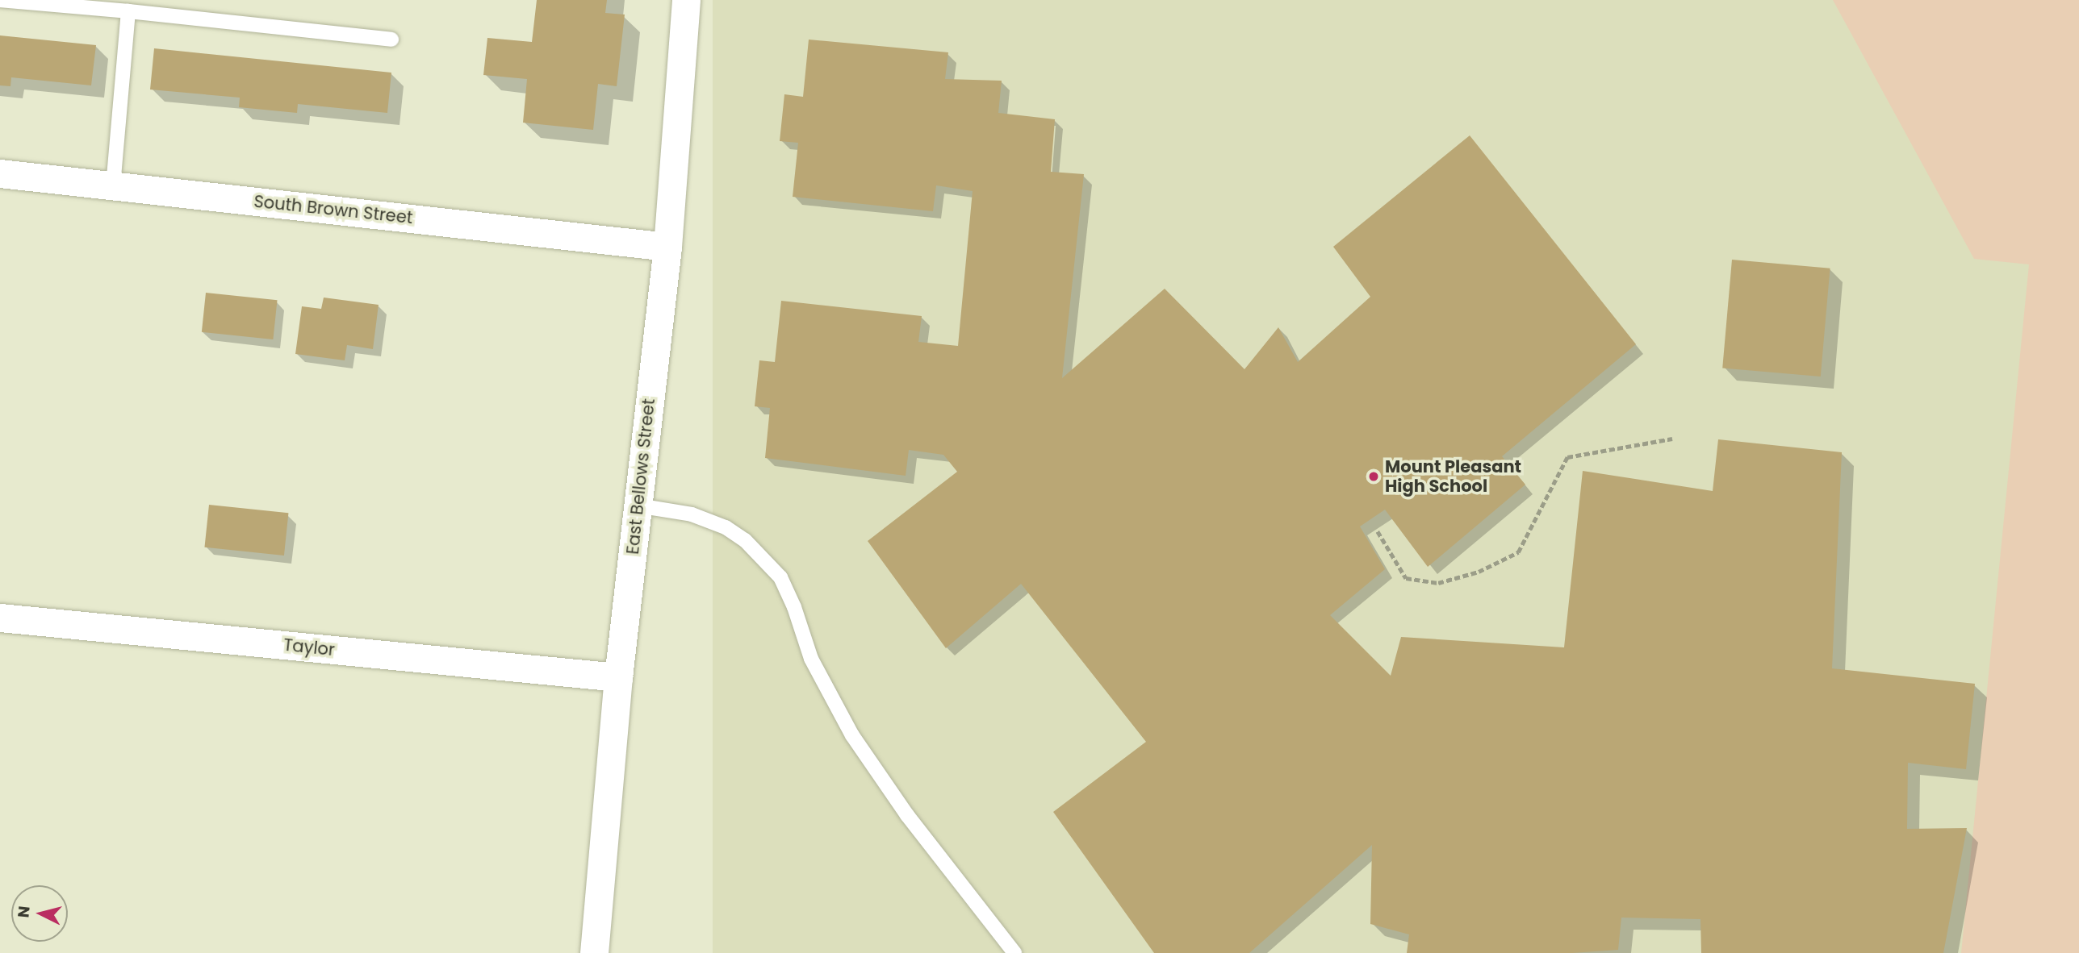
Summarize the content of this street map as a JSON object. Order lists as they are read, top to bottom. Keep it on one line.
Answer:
{"streets":{"street":["South Brown Street","East Bellows Street","Taylor"]},"crossings":[["South Brown Street","East Bellows Street"],["East Bellows Street","Taylor"]],"places":["Mount Pleasant High School"],"north":"left"}
